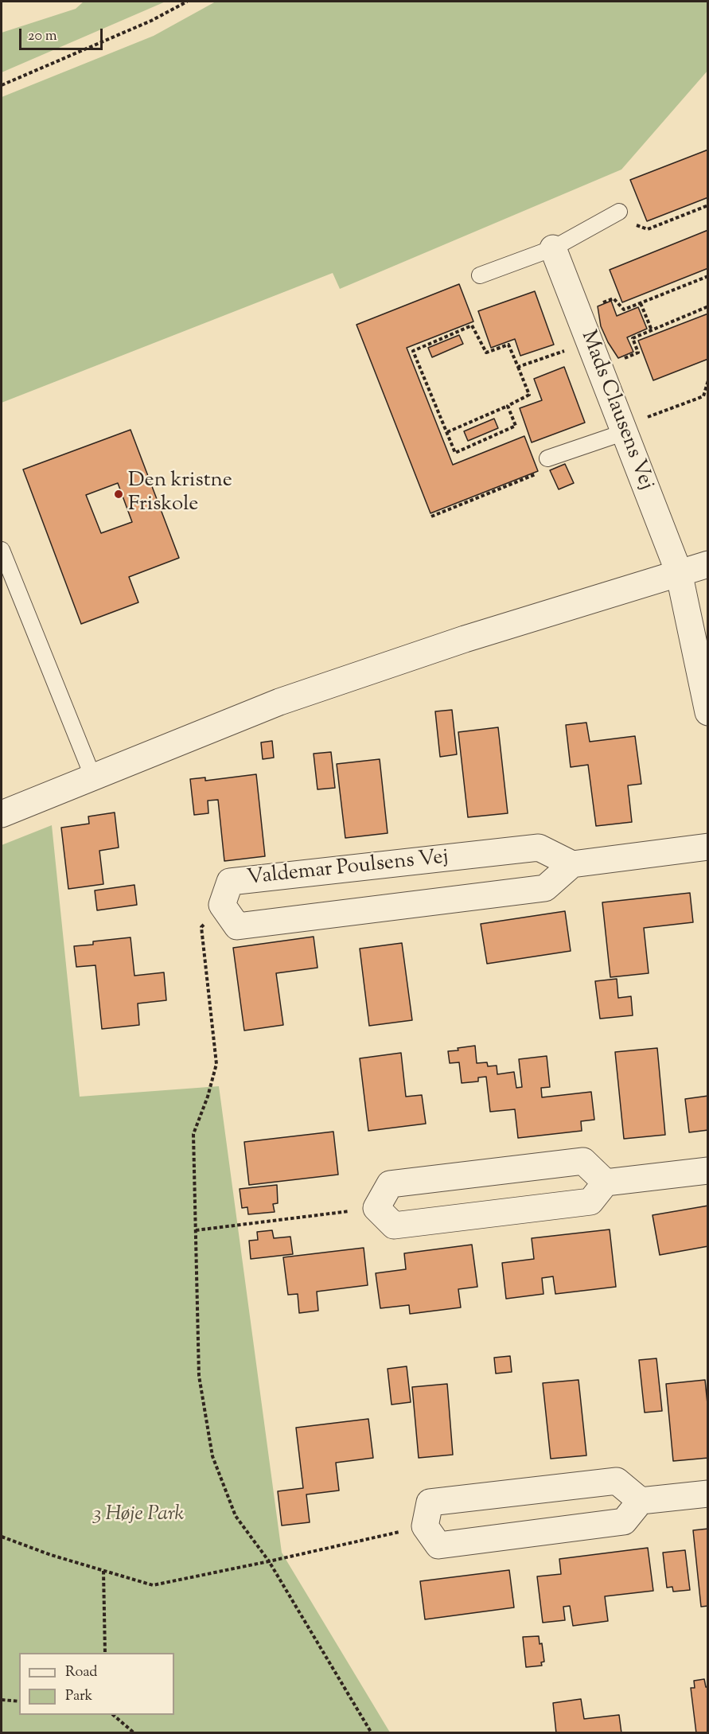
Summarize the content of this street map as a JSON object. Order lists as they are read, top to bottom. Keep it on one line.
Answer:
{"streets":{"street":["Mads Clausens Vej","Valdemar Poulsens Vej"]},"parks":["3 Høje Park"],"places":["Den kristne Friskole"],"legend":["Road","Park"],"scale_bar":"20 m"}
